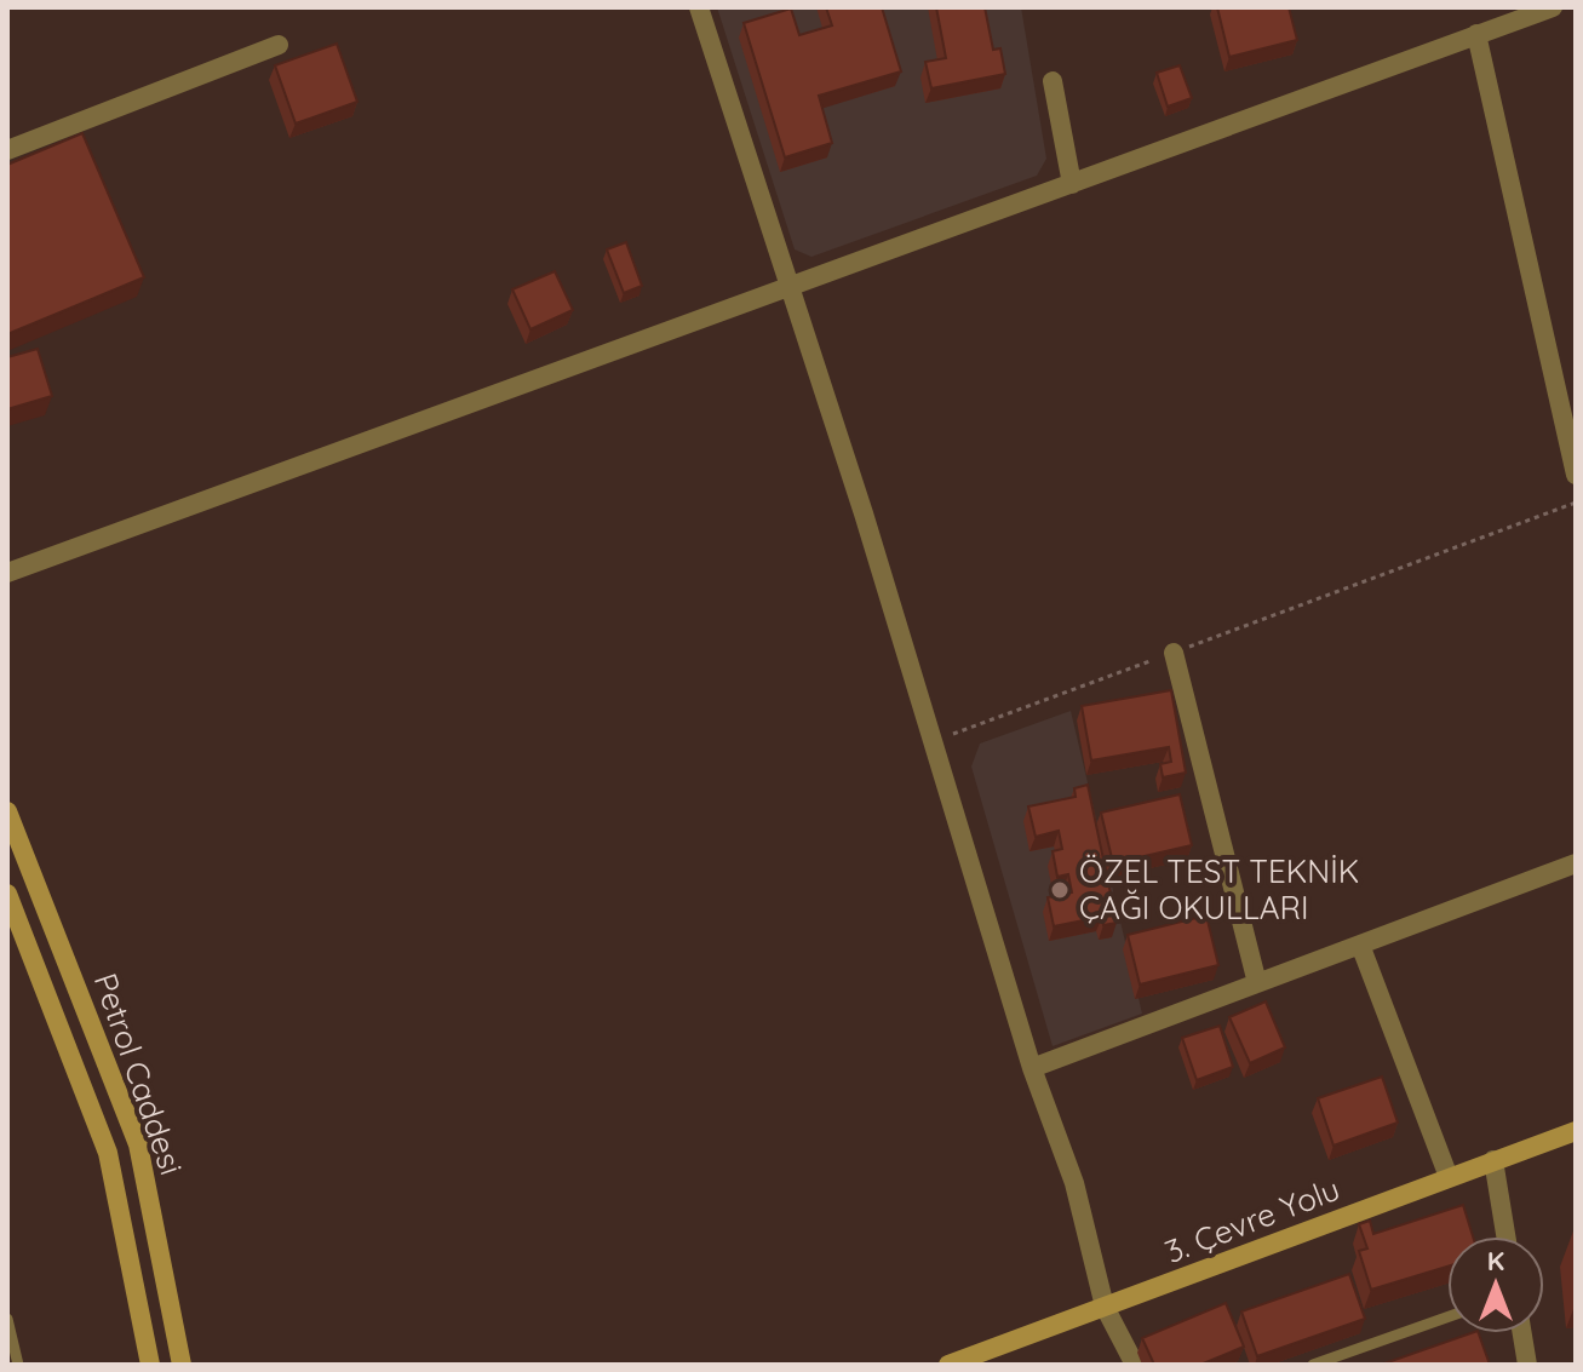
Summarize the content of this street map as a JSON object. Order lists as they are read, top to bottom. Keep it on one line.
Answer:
{"streets":{"main road":["Petrol Caddesi","3. Çevre Yolu"]},"places":["ÖZEL TEST TEKNİK ÇAĞI OKULLARI"],"north":"top"}
